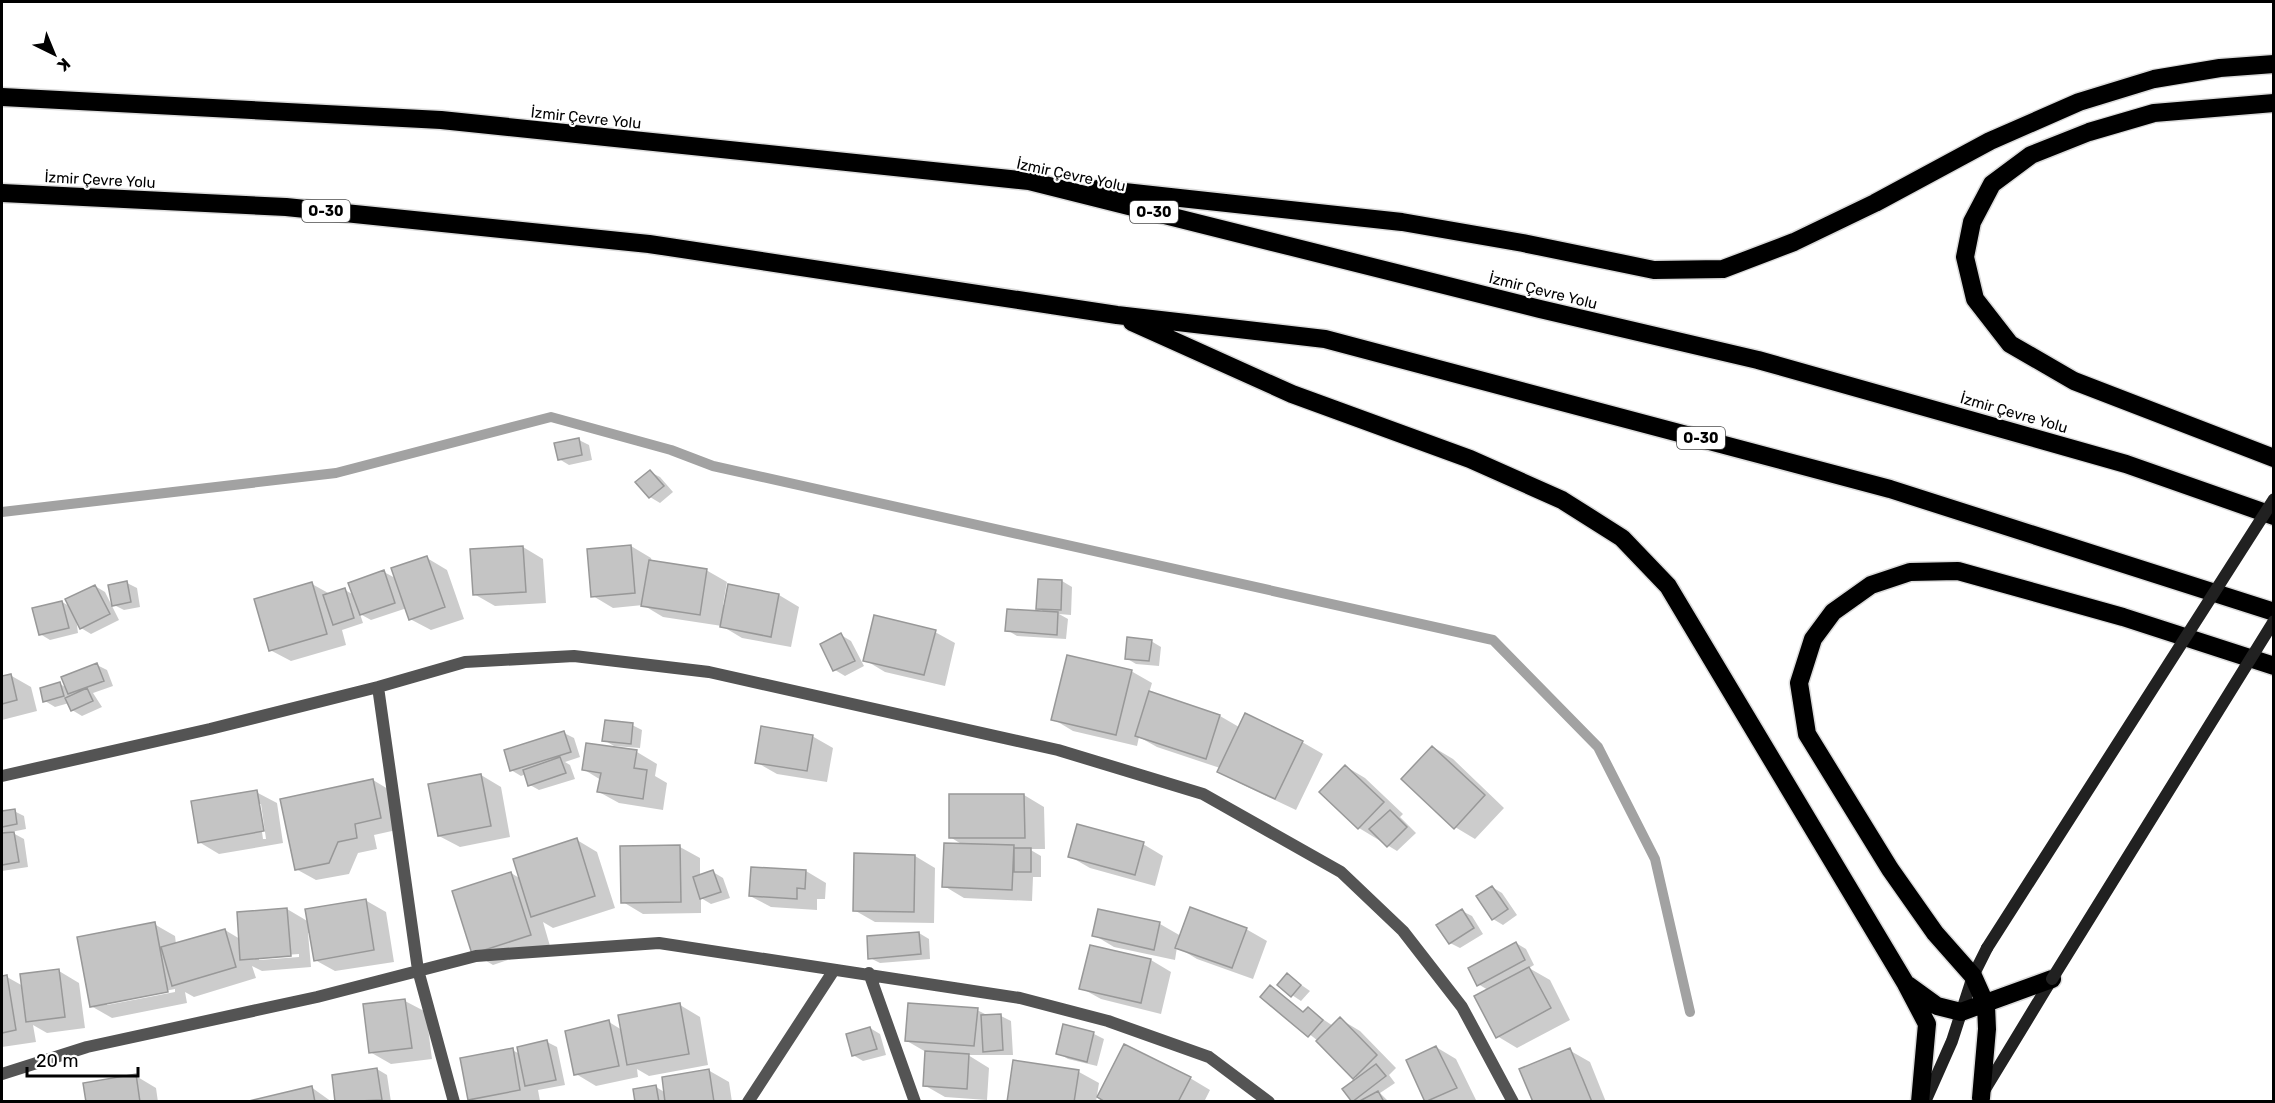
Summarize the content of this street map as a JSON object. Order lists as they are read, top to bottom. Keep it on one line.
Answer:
{"streets":{"highway":["İzmir Çevre Yolu","O-30"]},"scale_bar":"20 m","north":"bottom right"}
